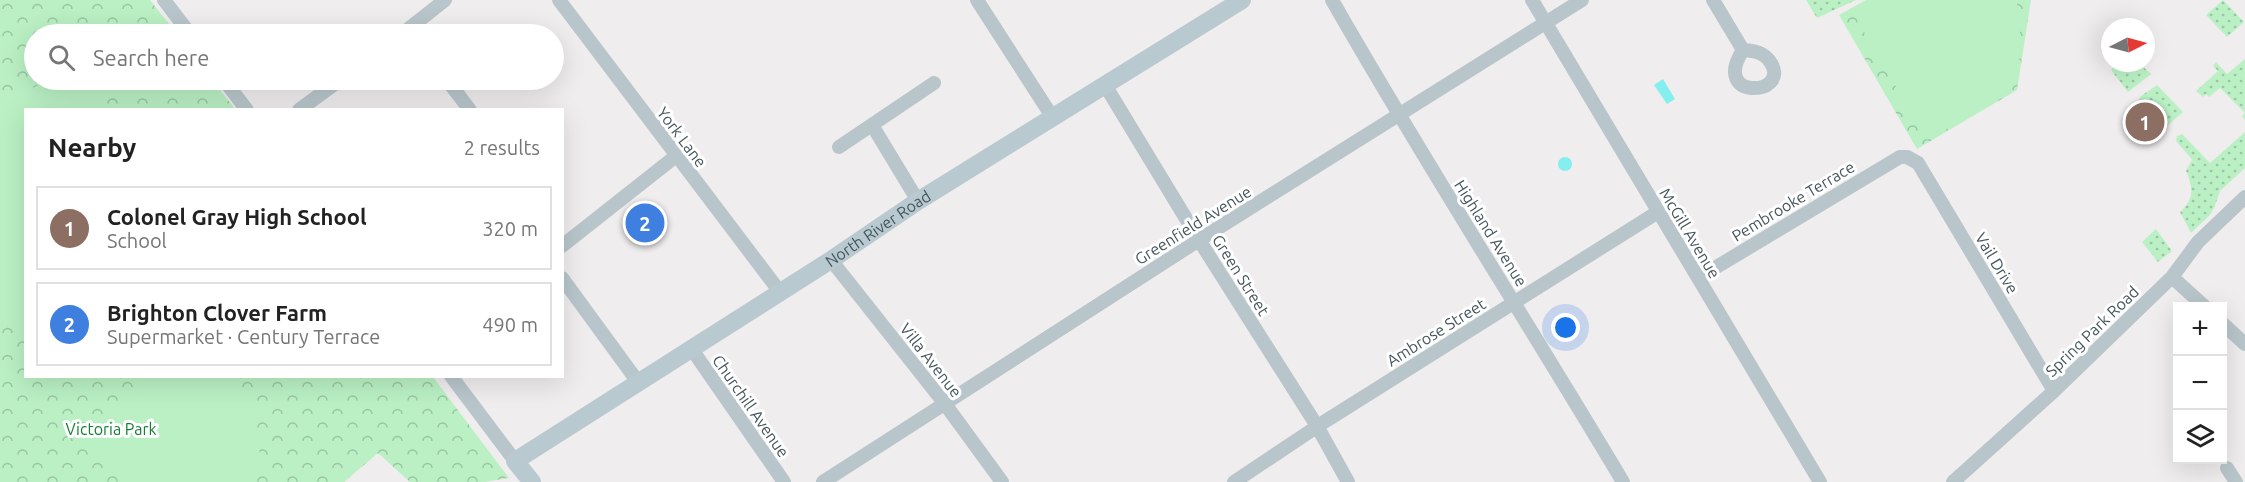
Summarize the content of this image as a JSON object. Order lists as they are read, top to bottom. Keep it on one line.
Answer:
{"streets":{"main road":["North River Road"],"street":["York Lane","Pembrooke Terrace","Greenfield Avenue","Highland Avenue","McGill Avenue","Vail Drive","Green Street","Spring Park Road","Ambrose Street","Villa Avenue","Churchill Avenue"]},"crossings":[["York Lane","North River Road"],["Pembrooke Terrace","McGill Avenue"],["Pembrooke Terrace","Vail Drive"],["Greenfield Avenue","Highland Avenue"],["Greenfield Avenue","McGill Avenue"],["Greenfield Avenue","Green Street"],["Greenfield Avenue","Villa Avenue"],["North River Road","Green Street"],["North River Road","Villa Avenue"],["North River Road","Churchill Avenue"],["Highland Avenue","Ambrose Street"],["McGill Avenue","Ambrose Street"],["Vail Drive","Spring Park Road"],["Green Street","Ambrose Street"]],"parks":["Victoria Park"],"north":"right","page":{"search":"Search here","pins":["1","2"],"heading":["Nearby","2 results"],"list":[{"mark":"1","name":"Colonel Gray High School","note":"School","value":"320 m"},{"mark":"2","name":"Brighton Clover Farm","note":"Supermarket · Century Terrace","value":"490 m"}],"map_buttons":["+","−"]}}
